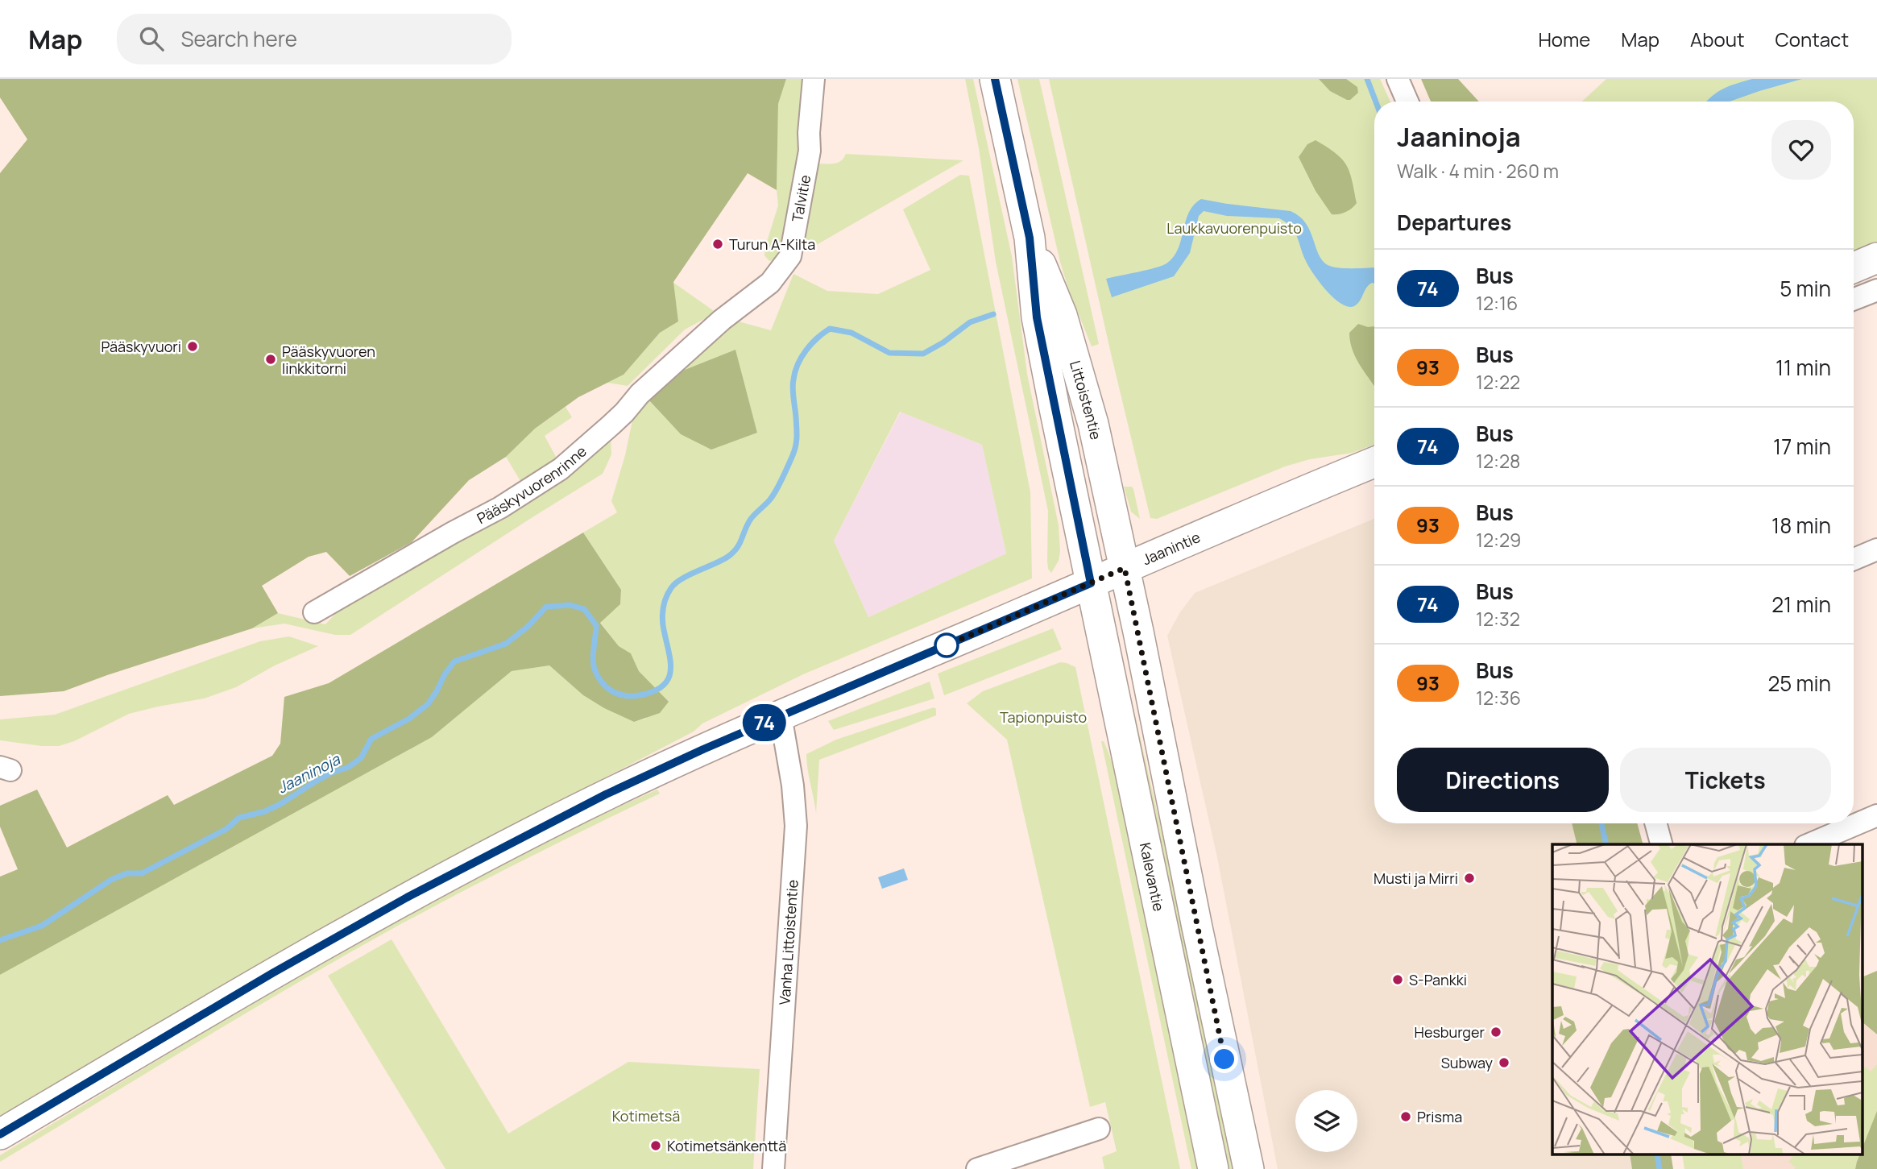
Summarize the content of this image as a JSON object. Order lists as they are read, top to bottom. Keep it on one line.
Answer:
{"streets":{"main road":["Littoistentie","Jaanintie","Kalevantie"],"street":["Talvitie","Pääskyvuorenrinne","Vanha Littoistentie"]},"crossings":[["Talvitie","Pääskyvuorenrinne"],["Littoistentie","Jaanintie"],["Littoistentie","Kalevantie"],["Jaanintie","Kalevantie"],["Jaanintie","Vanha Littoistentie"]],"water":["Jaaninoja"],"parks":["Laukkavuorenpuisto","Tapionpuisto","Kotimetsä"],"places":["Turun A-Kilta","Pääskyvuori","Pääskyvuoren linkkitorni","Musti ja Mirri","S-Pankki","Hesburger","Subway","Prisma","Kotimetsänkenttä"],"lines":["bus line 74"],"page":{"header":"Map","search":"Search here","nav":["Home","Map","About","Contact"],"on_map":"74","heading":[["Jaaninoja","Walk · 4 min · 260 m"],"Departures"],"list":[{"mark":"74","name":"Bus","note":"12:16","value":"5 min"},{"mark":"93","name":"Bus","note":"12:22","value":"11 min"},{"mark":"74","name":"Bus","note":"12:28","value":"17 min"},{"mark":"93","name":"Bus","note":"12:29","value":"18 min"},{"mark":"74","name":"Bus","note":"12:32","value":"21 min"},{"mark":"93","name":"Bus","note":"12:36","value":"25 min"}],"buttons":["Directions","Tickets"]}}
